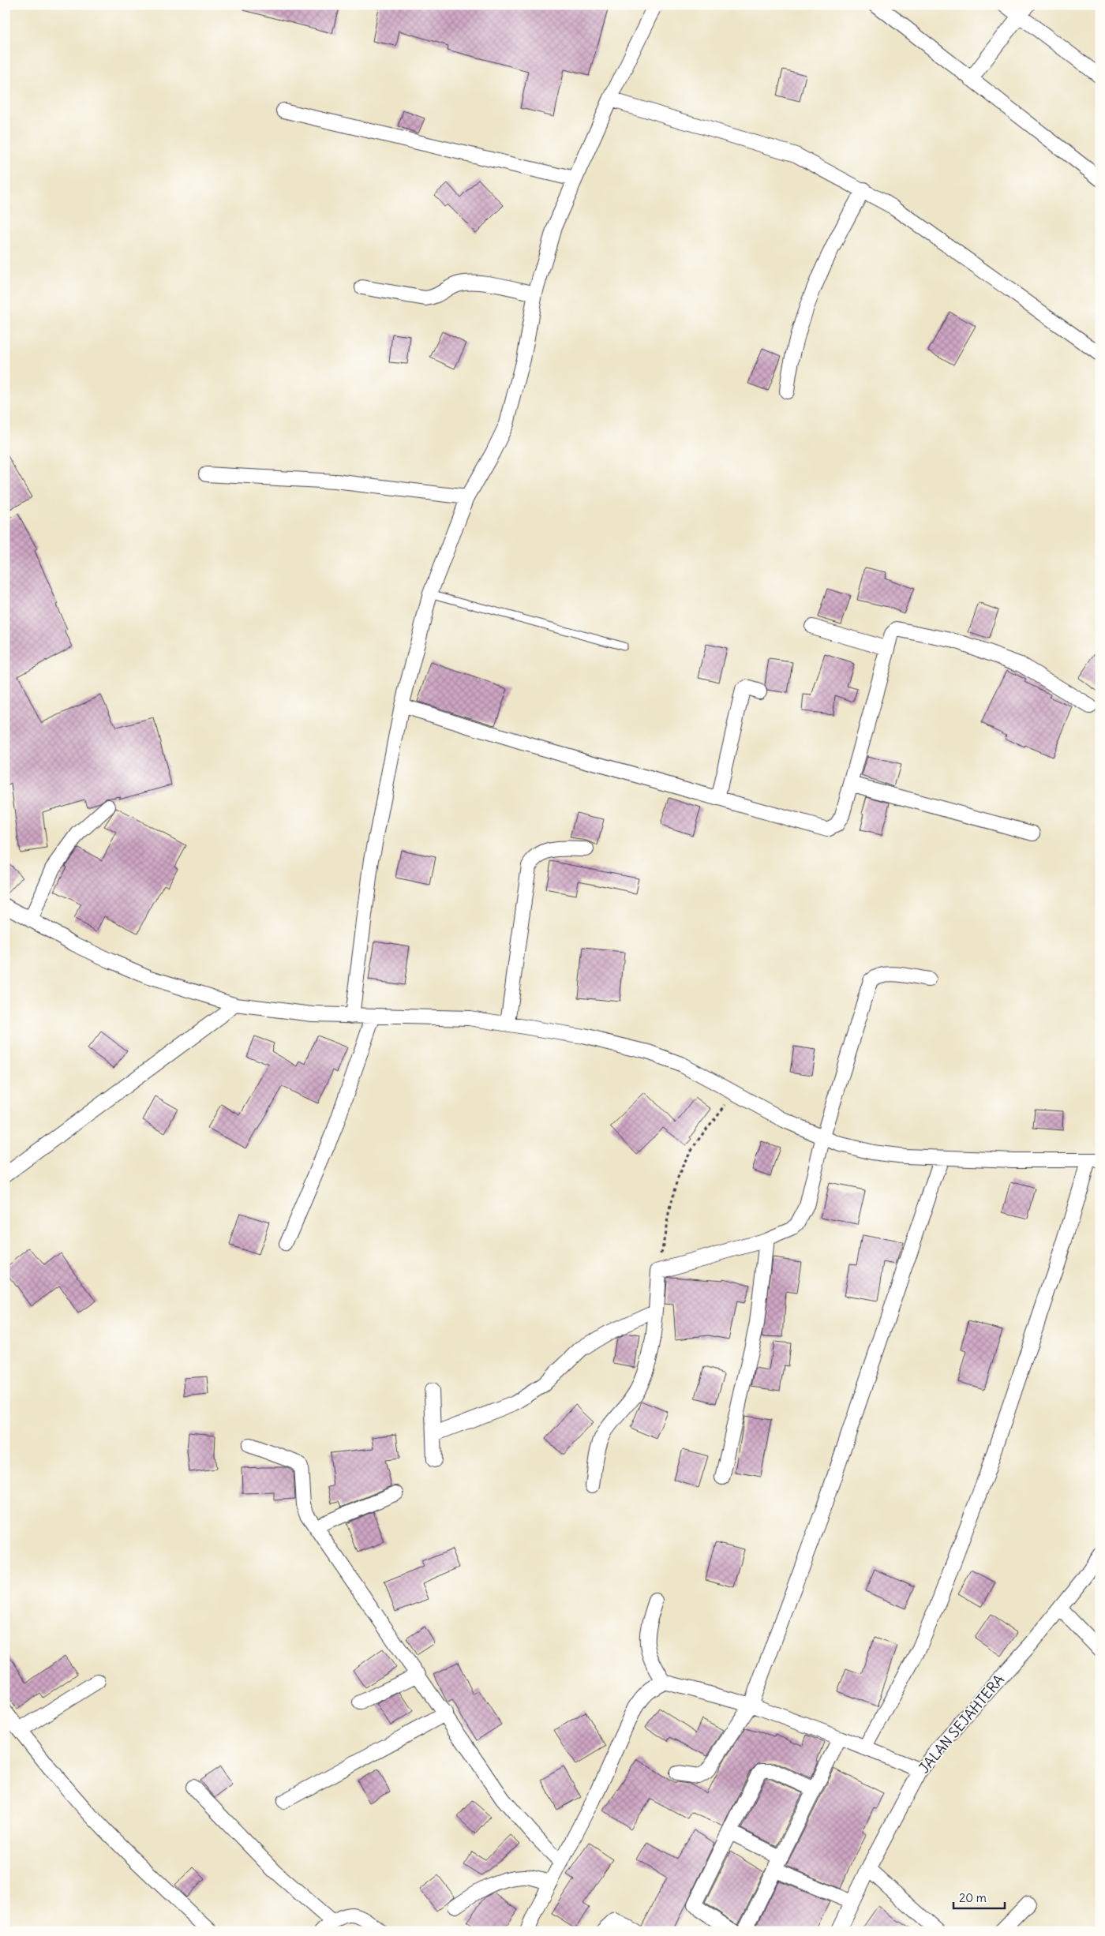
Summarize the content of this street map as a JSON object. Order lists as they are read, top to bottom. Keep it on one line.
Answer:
{"streets":{"street":["JALAN SEJAHTERA"]},"scale_bar":"20 m"}
